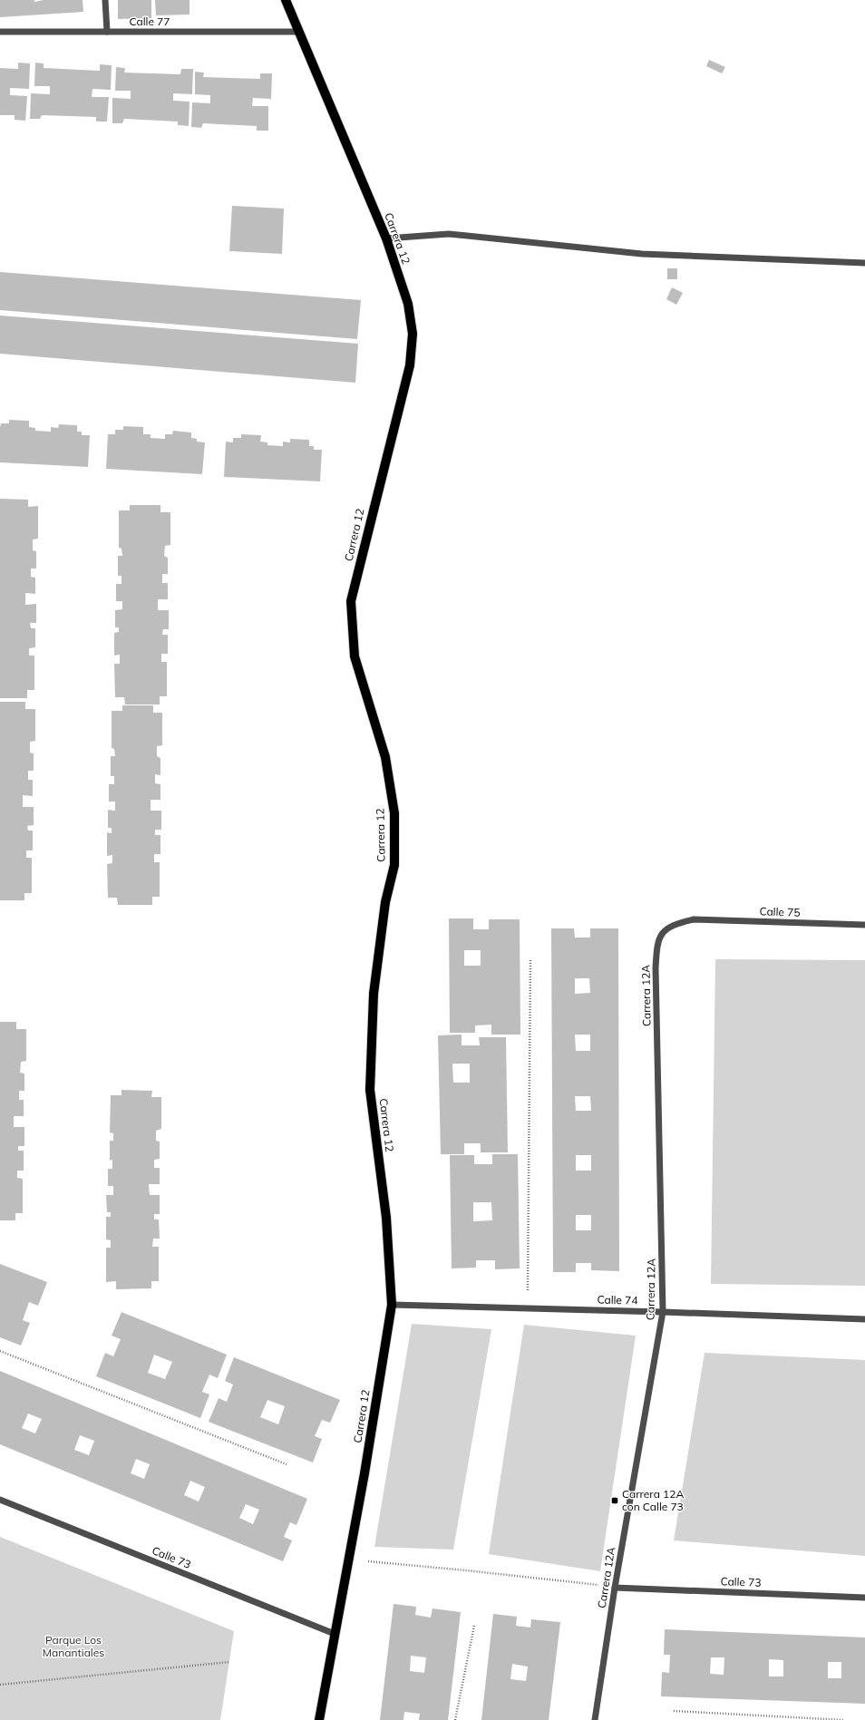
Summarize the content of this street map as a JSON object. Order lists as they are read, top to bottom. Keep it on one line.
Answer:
{"streets":{"main road":["Carrera 12"],"street":["Calle 77","Calle 75","Carrera 12A","Calle 74","Calle 73"]},"crossings":[["Calle 77","Carrera 12"],["Carrera 12","Calle 74"],["Carrera 12","Calle 73"],["Calle 75","Carrera 12A"],["Carrera 12A","Calle 74"],["Carrera 12A","Calle 73"]],"parks":["Parque Los Manantiales"],"places":{"transit":["Carrera 12A con Calle 73"]}}
